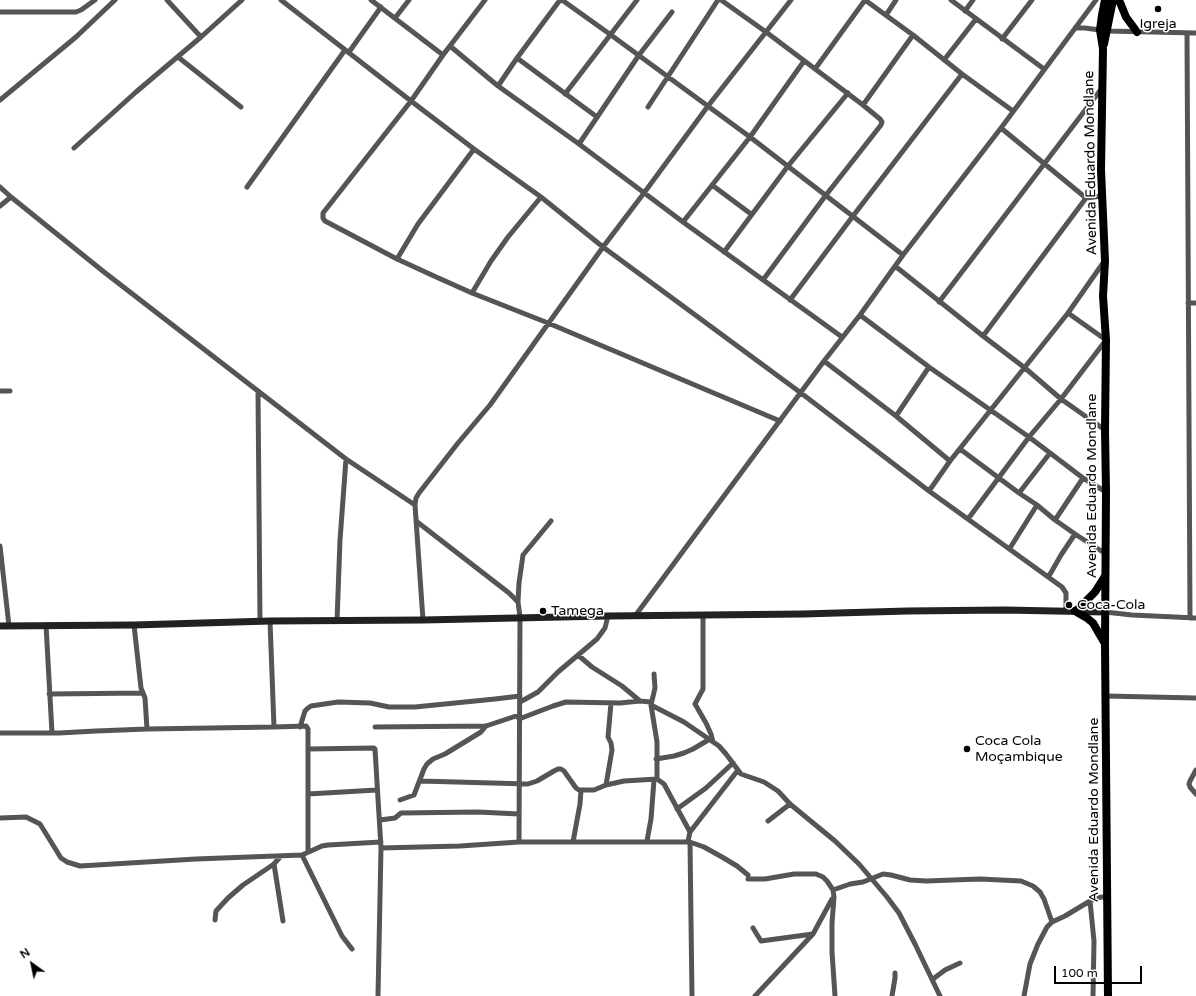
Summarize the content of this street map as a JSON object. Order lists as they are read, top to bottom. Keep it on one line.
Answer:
{"streets":{"main road":["Avenida Eduardo Mondlane"]},"places":["Igreja","Coca-Cola","Tamega","Coca Cola Moçambique"],"scale_bar":"100 m","north":"top left"}
